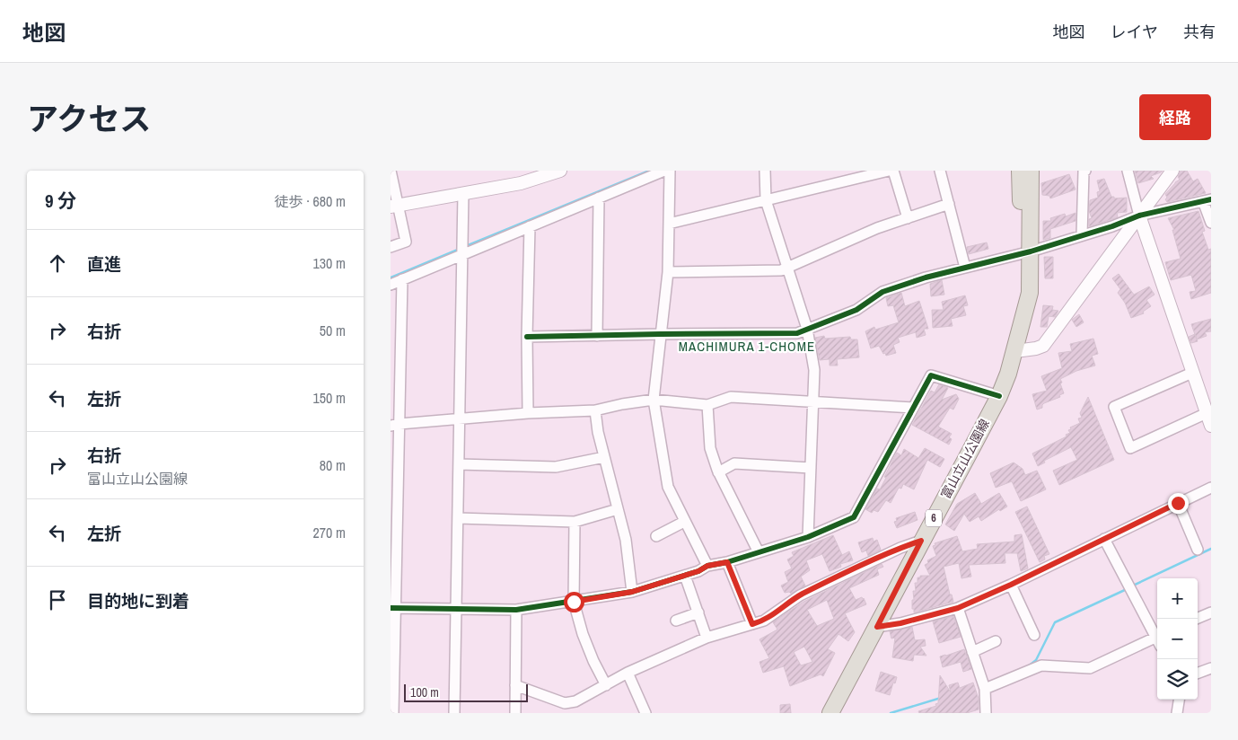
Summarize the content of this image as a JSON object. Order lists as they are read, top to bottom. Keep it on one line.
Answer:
{"streets":{"main road":["富山立山公園線","6"]},"districts":["MACHIMURA 1-CHOME"],"scale_bar":"100 m","page":{"header":"地図","nav":["地図","レイヤ","共有"],"title":"アクセス","buttons":"経路","heading":["9 分","徒歩 · 680 m"],"list":[["直進","130 m"],["右折","50 m"],["左折","150 m"],["右折","富山立山公園線","80 m"],["左折","270 m"],"目的地に到着"],"map_buttons":["+","−"],"scale":"100 m"}}
